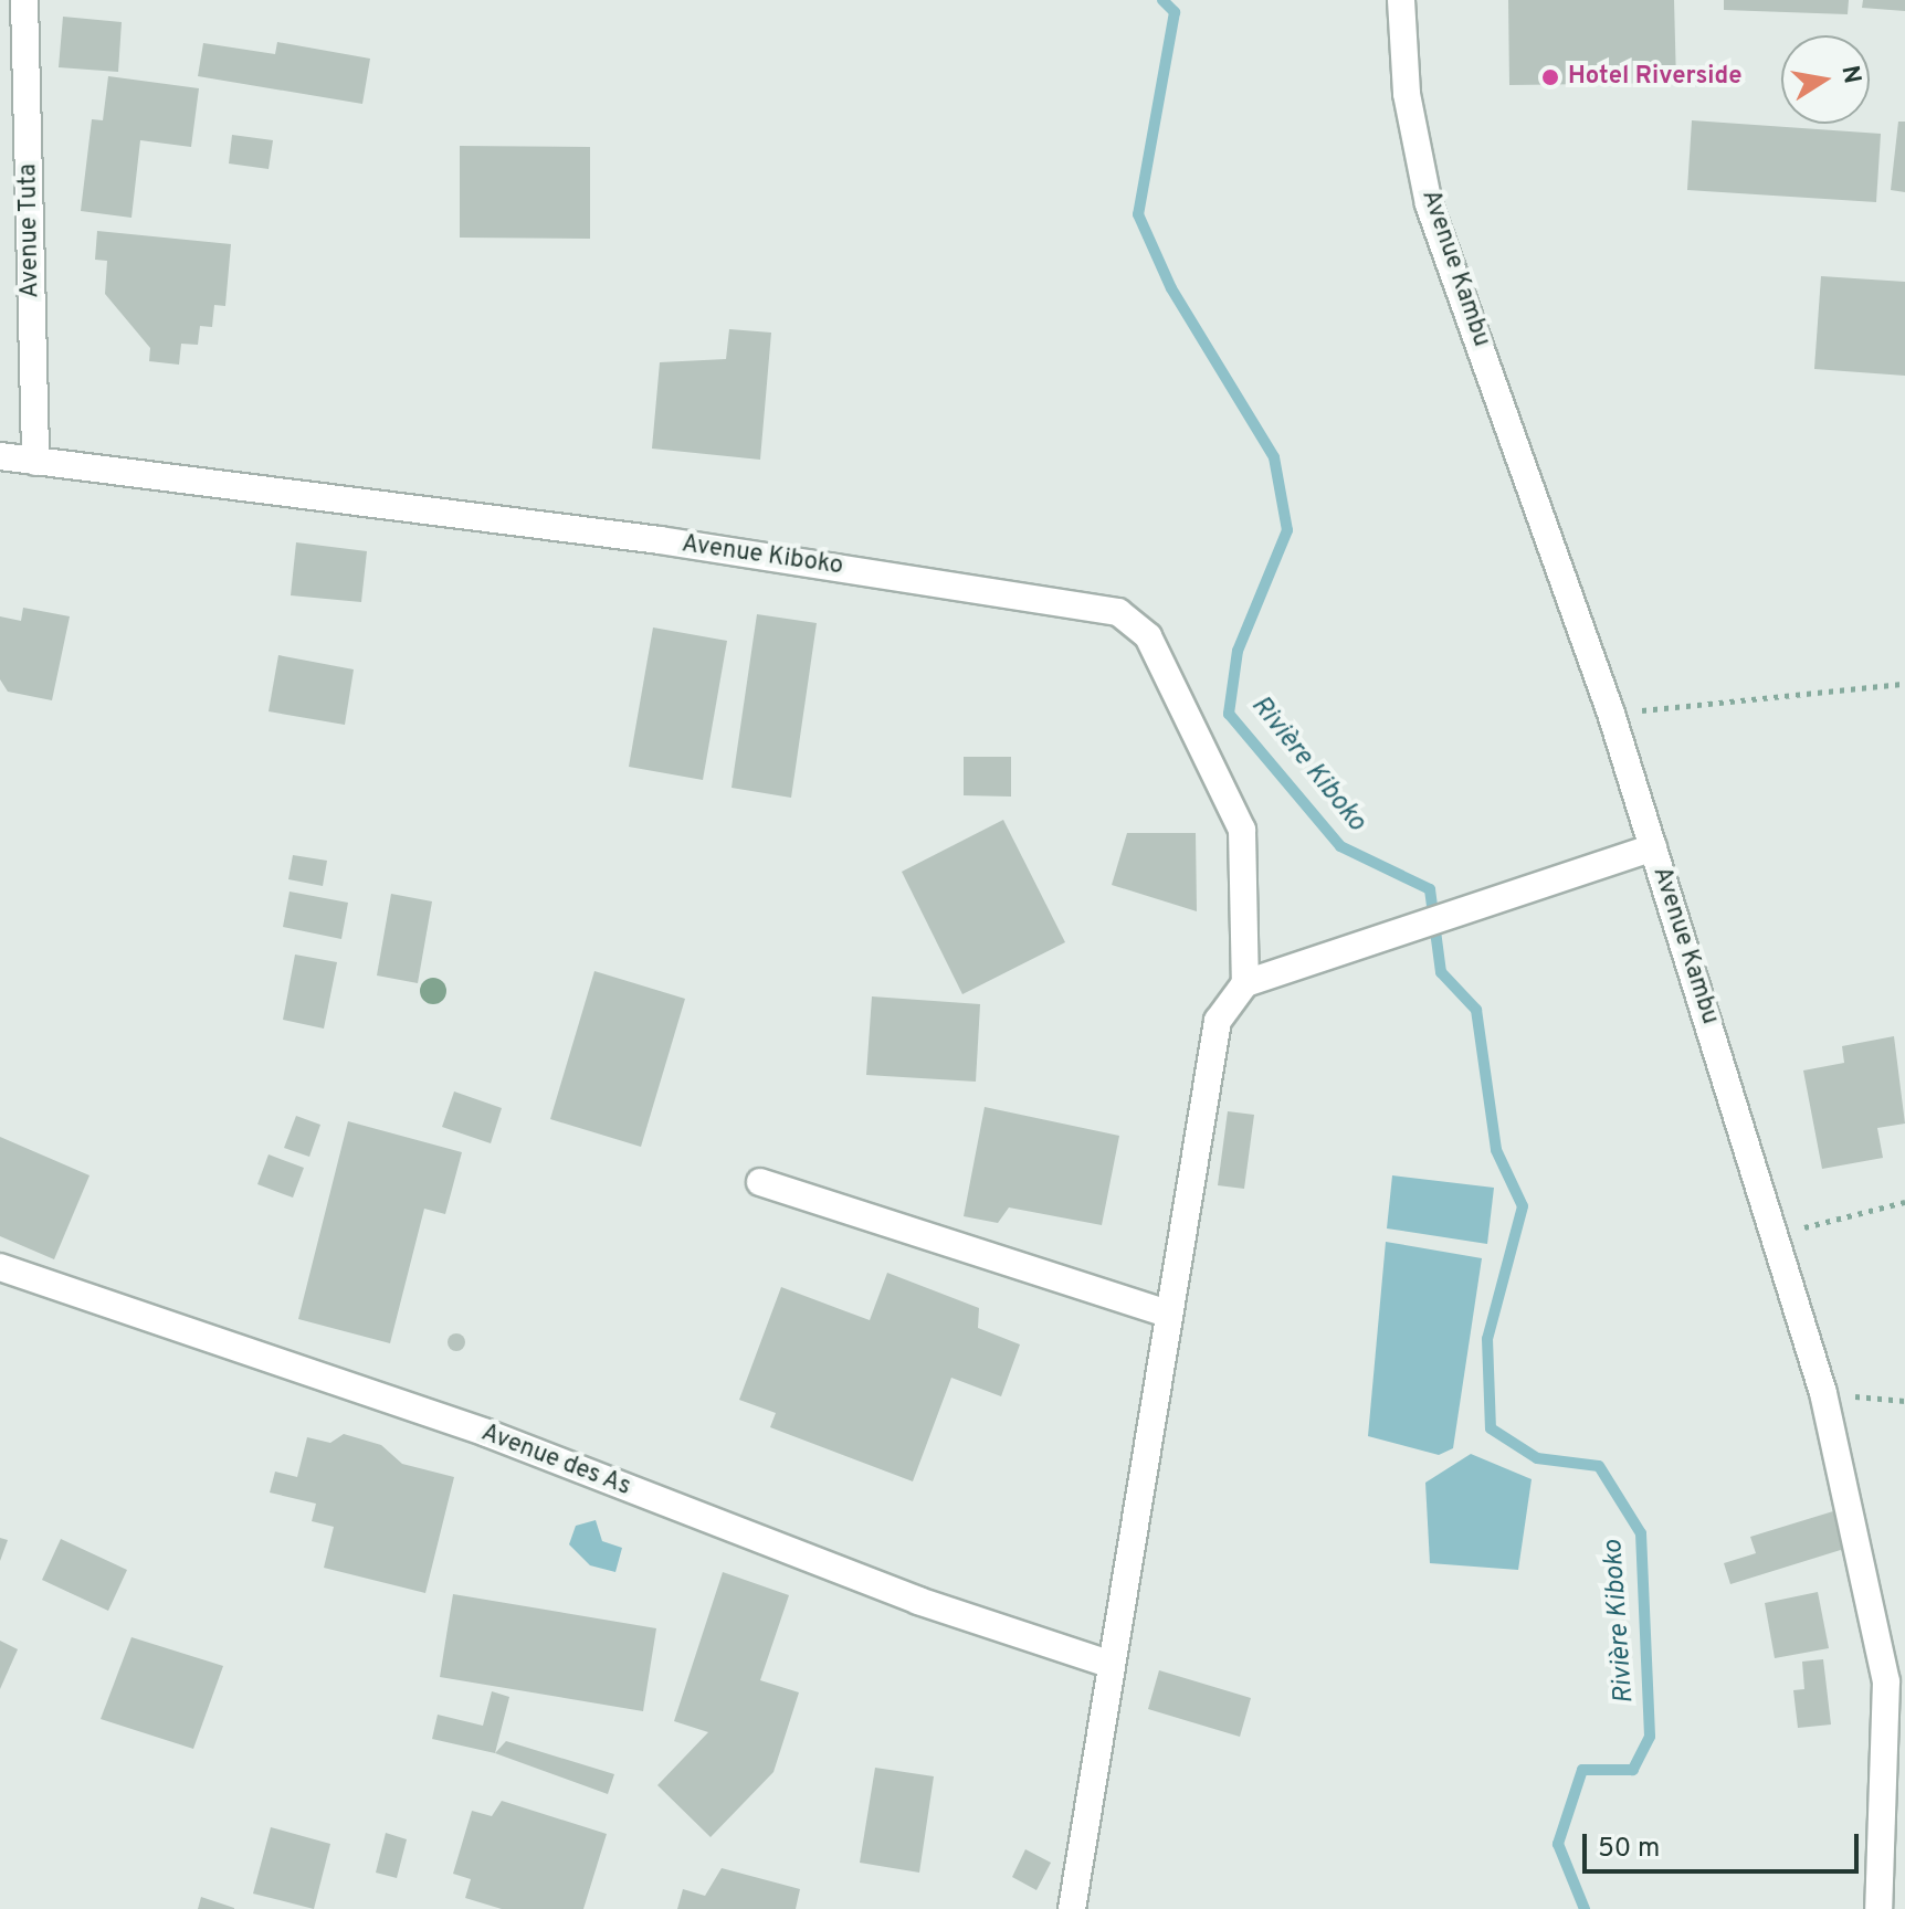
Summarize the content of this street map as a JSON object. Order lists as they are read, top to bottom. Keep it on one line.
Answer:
{"streets":{"street":["Avenue Tuta","Avenue Kambu","Avenue Kiboko","Avenue des As"]},"crossings":[["Avenue Tuta","Avenue Kiboko"]],"water":["Rivière Kiboko"],"places":["Hotel Riverside"],"scale_bar":"50 m","north":"right"}
